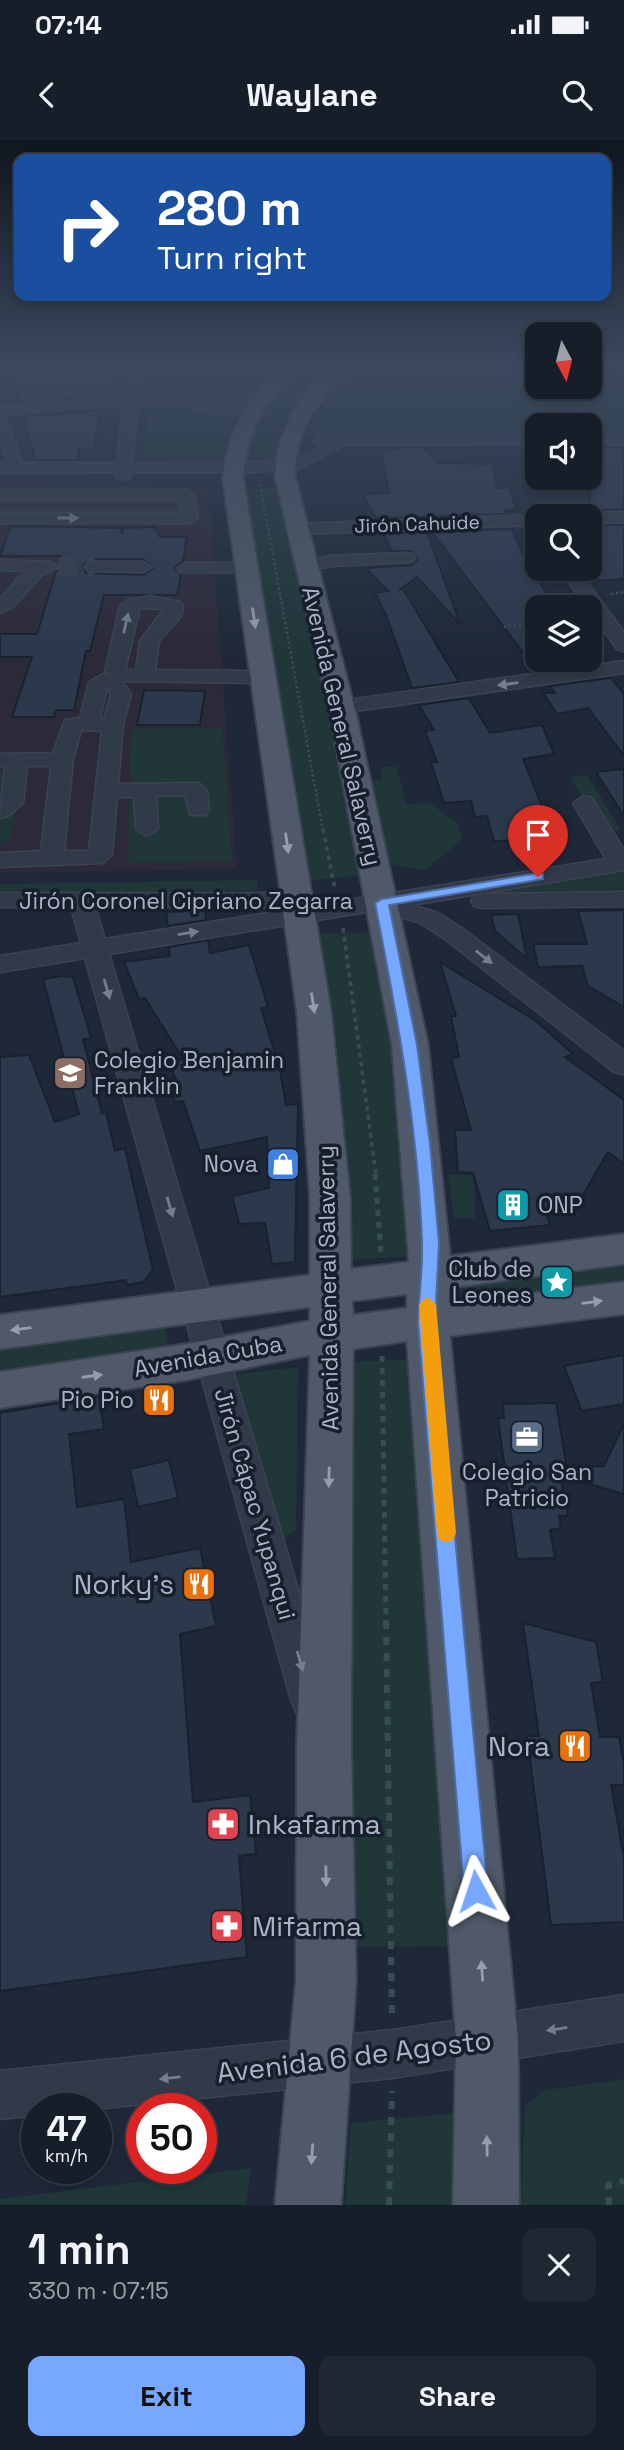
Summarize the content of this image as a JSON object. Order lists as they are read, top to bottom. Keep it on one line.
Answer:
{"streets":{"main road":["Avenida General Salaverry","Avenida Cuba"],"street":["Jirón Cahuide","Jirón Coronel Cipriano Zegarra","Jirón Cápac Yupanqui","Avenida 6 de Agosto"]},"crossings":[["Jirón Cahuide","Avenida General Salaverry"],["Avenida General Salaverry","Jirón Coronel Cipriano Zegarra"],["Avenida General Salaverry","Avenida Cuba"],["Avenida General Salaverry","Jirón Cápac Yupanqui"],["Avenida General Salaverry","Avenida 6 de Agosto"],["Jirón Coronel Cipriano Zegarra","Jirón Cápac Yupanqui"],["Avenida Cuba","Jirón Cápac Yupanqui"]],"one_way":["Jirón Cápac Yupanqui","Avenida 6 de Agosto"],"places":{"school or university":["Colegio Benjamin Franklin"],"shop":["Nova"],"building":["ONP"],"place":["Club de Leones"],"restaurant":["Pio Pio","Norky's","Nora"],"office":["Colegio San Patricio"],"pharmacy":["Inkafarma","Mifarma"]},"north":"bottom","page":{"status":"07:14","header":"Waylane","turn":["280 m","Turn right"],"speed":"47 km/h","limit":"50","heading":["1 min","330 m · 07:15"],"buttons":["Exit","Share"]}}
